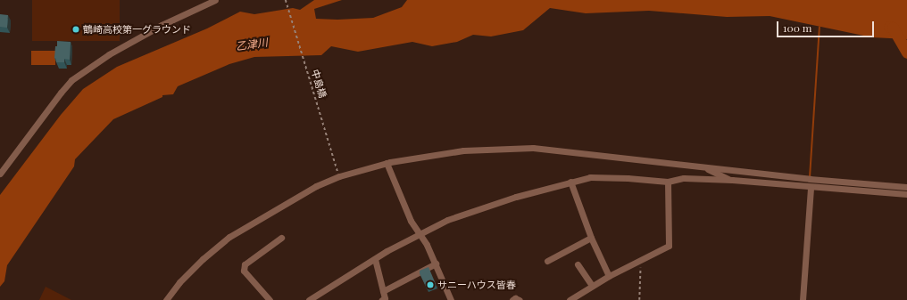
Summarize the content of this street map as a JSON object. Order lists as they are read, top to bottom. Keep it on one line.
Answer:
{"streets":{"path":["中島橋"]},"water":["乙津川"],"places":["鶴崎高校第一グラウンド","サニーハウス皆春"],"scale_bar":"100 m"}
